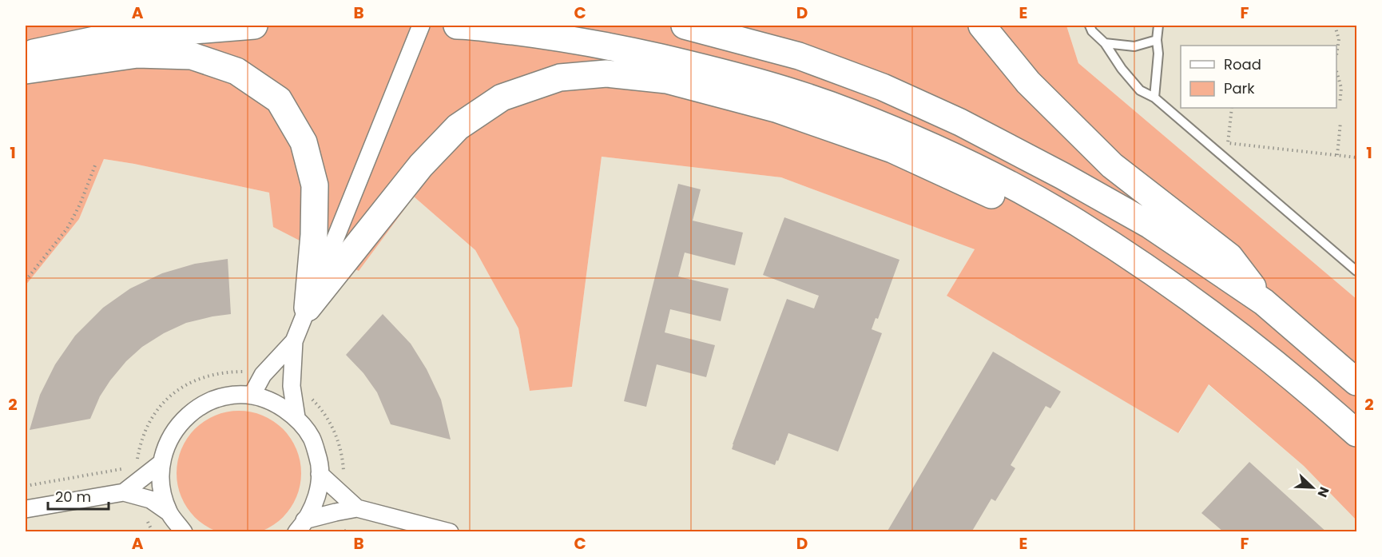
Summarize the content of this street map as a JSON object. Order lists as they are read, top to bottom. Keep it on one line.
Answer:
{"legend":["Road","Park"],"scale_bar":"20 m","north":"bottom right","grid":{"columns":["A","B","C","D","E","F"],"rows":["1","2"]}}
